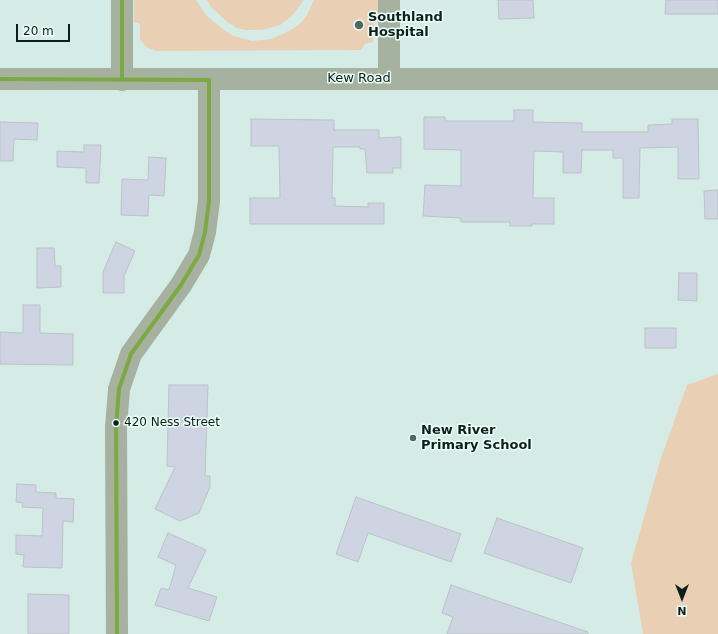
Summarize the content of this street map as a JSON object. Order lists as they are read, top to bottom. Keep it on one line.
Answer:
{"streets":{"street":["Kew Road"]},"places":["Southland Hospital","420 Ness Street","New River Primary School"],"scale_bar":"20 m","north":"bottom"}
